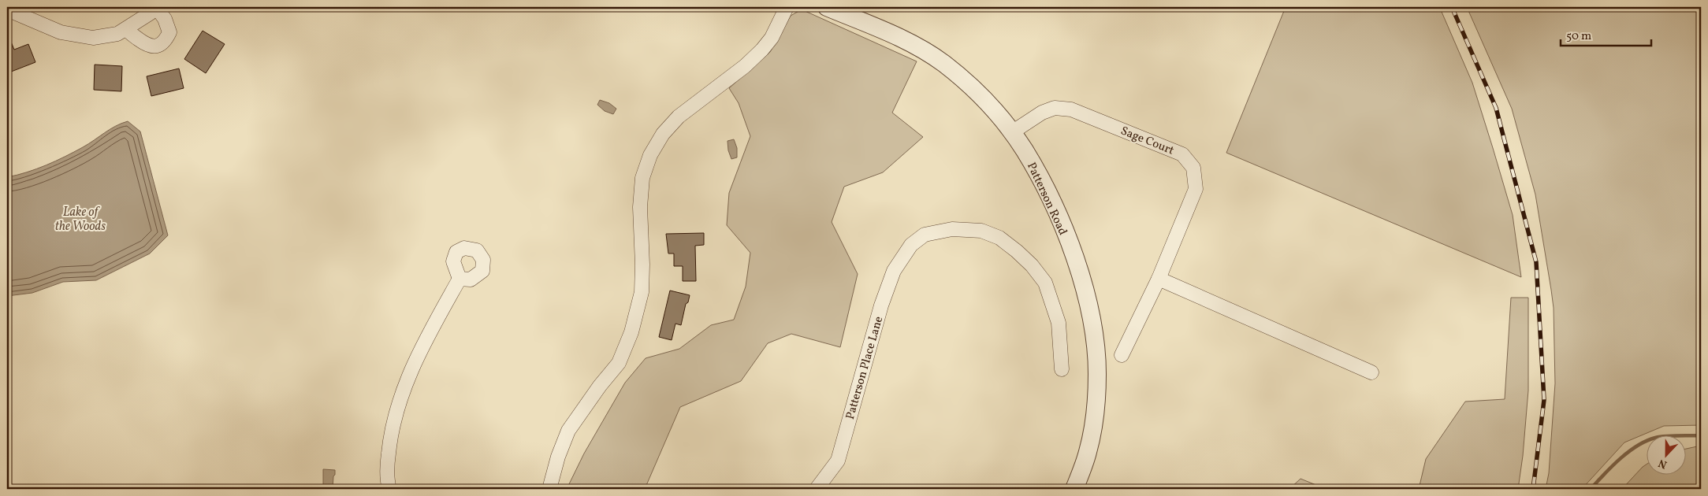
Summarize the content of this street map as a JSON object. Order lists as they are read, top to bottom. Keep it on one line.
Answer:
{"streets":{"street":["Sage Court","Patterson Road","Patterson Place Lane"]},"crossings":[["Sage Court","Patterson Road"]],"water":["Lake of the Woods"],"scale_bar":"50 m","north":"bottom"}
